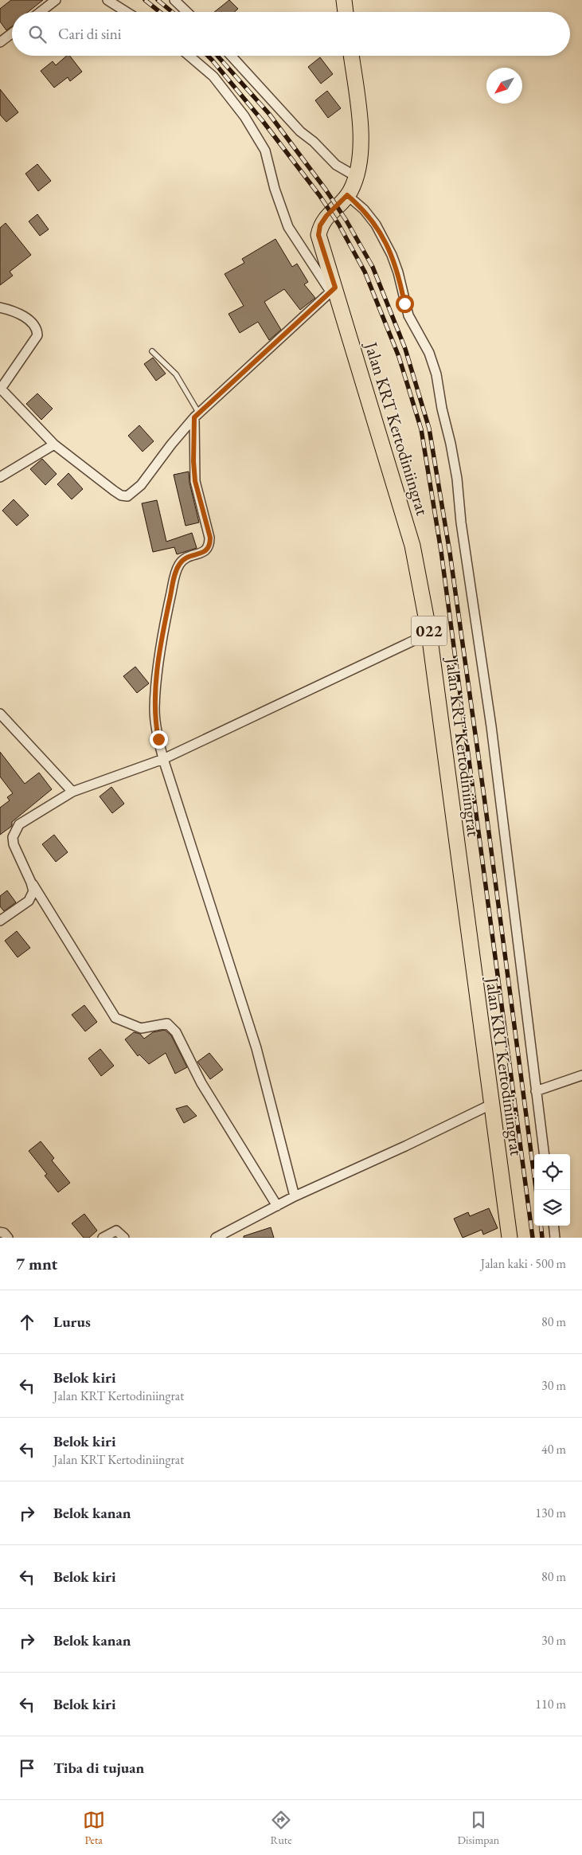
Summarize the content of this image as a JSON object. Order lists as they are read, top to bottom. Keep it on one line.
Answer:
{"streets":{"main road":["Jalan KRT Kertodiniingrat","022"]},"north":"bottom left","page":{"search":"Cari di sini","heading":["7 mnt","Jalan kaki · 500 m"],"list":[["Lurus","80 m"],["Belok kiri","Jalan KRT Kertodiniingrat","30 m"],["Belok kiri","Jalan KRT Kertodiniingrat","40 m"],["Belok kanan","130 m"],["Belok kiri","80 m"],["Belok kanan","30 m"],["Belok kiri","110 m"],"Tiba di tujuan"],"nav":["Peta","Rute","Disimpan"]}}
